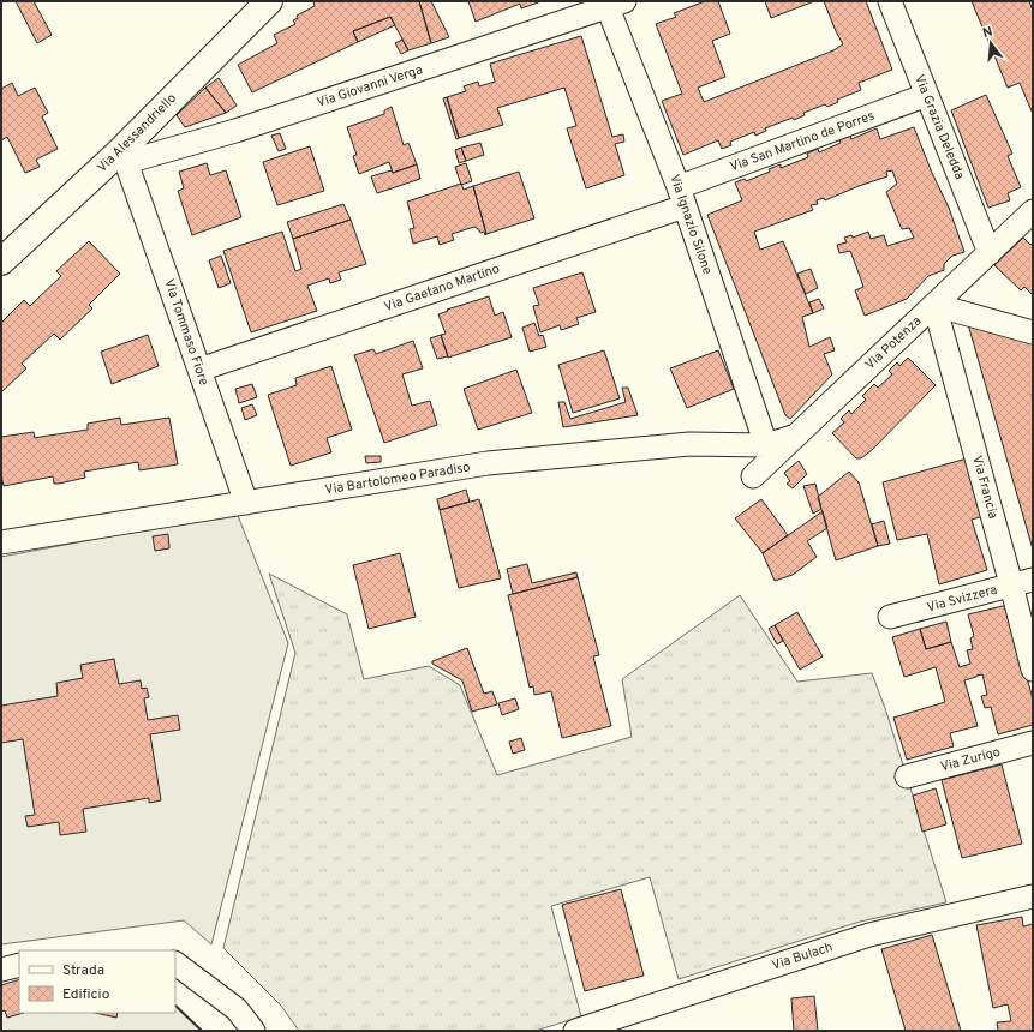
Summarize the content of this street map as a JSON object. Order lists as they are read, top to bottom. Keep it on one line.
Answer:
{"streets":{"street":["Via Giovanni Verga","Via Grazia Deledda","Via Alessandriello","Via San Martino de Porres","Via Ignazio Silone","Via Gaetano Martino","Via Tommaso Fiore","Via Potenza","Via Bartolomeo Paradiso","Via Francia","Via Svizzera","Via Zurigo","Via Bulach"]},"crossings":[["Via Giovanni Verga","Via Alessandriello"],["Via Giovanni Verga","Via Ignazio Silone"],["Via Giovanni Verga","Via Tommaso Fiore"],["Via Grazia Deledda","Via San Martino de Porres"],["Via Grazia Deledda","Via Potenza"],["Via Alessandriello","Via Tommaso Fiore"],["Via San Martino de Porres","Via Ignazio Silone"],["Via San Martino de Porres","Via Gaetano Martino"],["Via Ignazio Silone","Via Gaetano Martino"],["Via Ignazio Silone","Via Bartolomeo Paradiso"],["Via Gaetano Martino","Via Tommaso Fiore"],["Via Tommaso Fiore","Via Bartolomeo Paradiso"],["Via Potenza","Via Bartolomeo Paradiso"],["Via Potenza","Via Francia"],["Via Francia","Via Svizzera"]],"legend":["Strada","Edificio"],"north":"top"}
